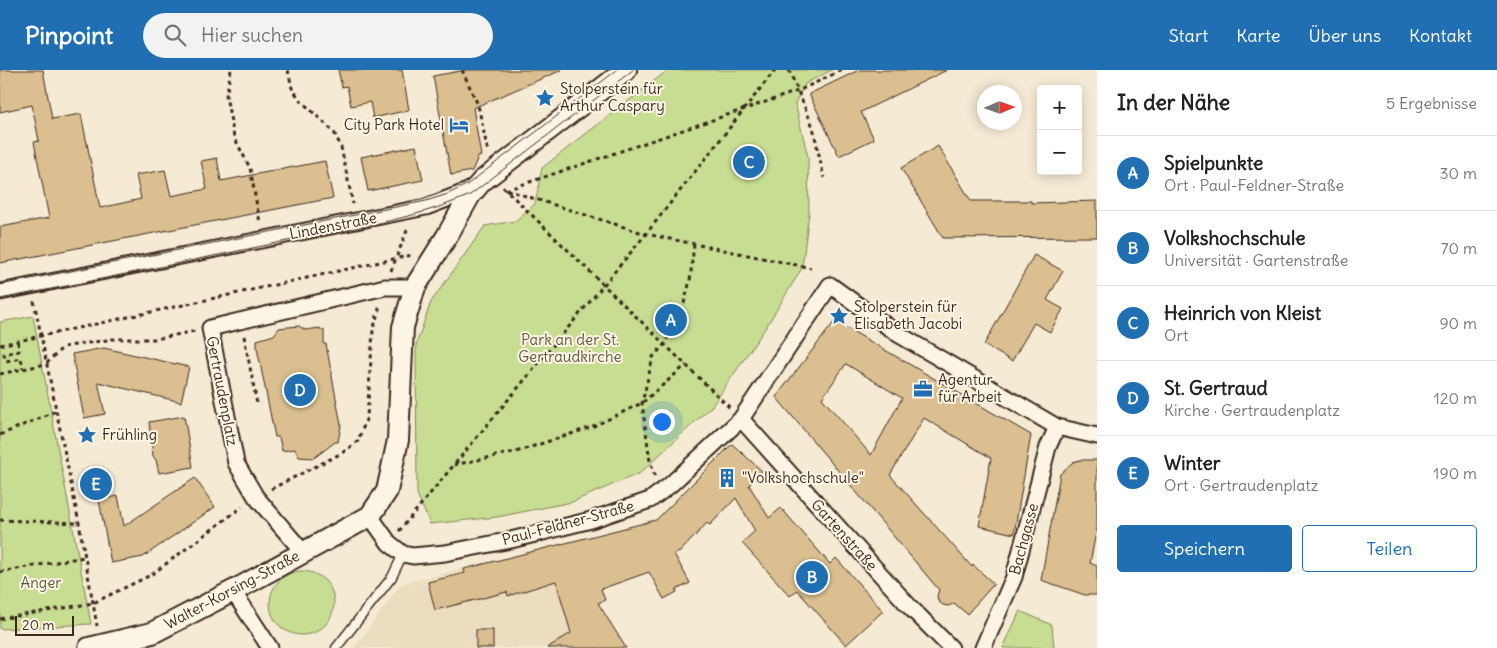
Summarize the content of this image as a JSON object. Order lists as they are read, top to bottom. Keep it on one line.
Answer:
{"streets":{"street":["Lindenstraße","Gertraudenplatz","Paul-Feldner-Straße","Gartenstraße","Bachgasse","Walter-Korsing-Straße"]},"crossings":[["Gertraudenplatz","Walter-Korsing-Straße"],["Paul-Feldner-Straße","Gartenstraße"],["Paul-Feldner-Straße","Bachgasse"]],"parks":["Park an der St. Gertraudkirche","Anger"],"places":{"place":["Stolperstein für Arthur Caspary","Stolperstein für Elisabeth Jacobi","Frühling"],"hotel":["City Park Hotel"],"office":["Agentur für Arbeit"],"building":["\"Volkshochschule\""]},"scale_bar":"20 m","north":"right","page":{"header":"Pinpoint","search":"Hier suchen","nav":["Start","Karte","Über uns","Kontakt"],"heading":["In der Nähe","5 Ergebnisse"],"map_buttons":["+","−"],"list":[{"mark":"A","name":"Spielpunkte","note":"Ort · Paul-Feldner-Straße","value":"30 m"},{"mark":"B","name":"Volkshochschule","note":"Universität · Gartenstraße","value":"70 m"},{"mark":"C","name":"Heinrich von Kleist","note":"Ort","value":"90 m"},{"mark":"D","name":"St. Gertraud","note":"Kirche · Gertraudenplatz","value":"120 m"},{"mark":"E","name":"Winter","note":"Ort · Gertraudenplatz","value":"190 m"}],"pins":["C","A","D","E","B"],"buttons":["Speichern","Teilen"],"scale":"20 m"}}
